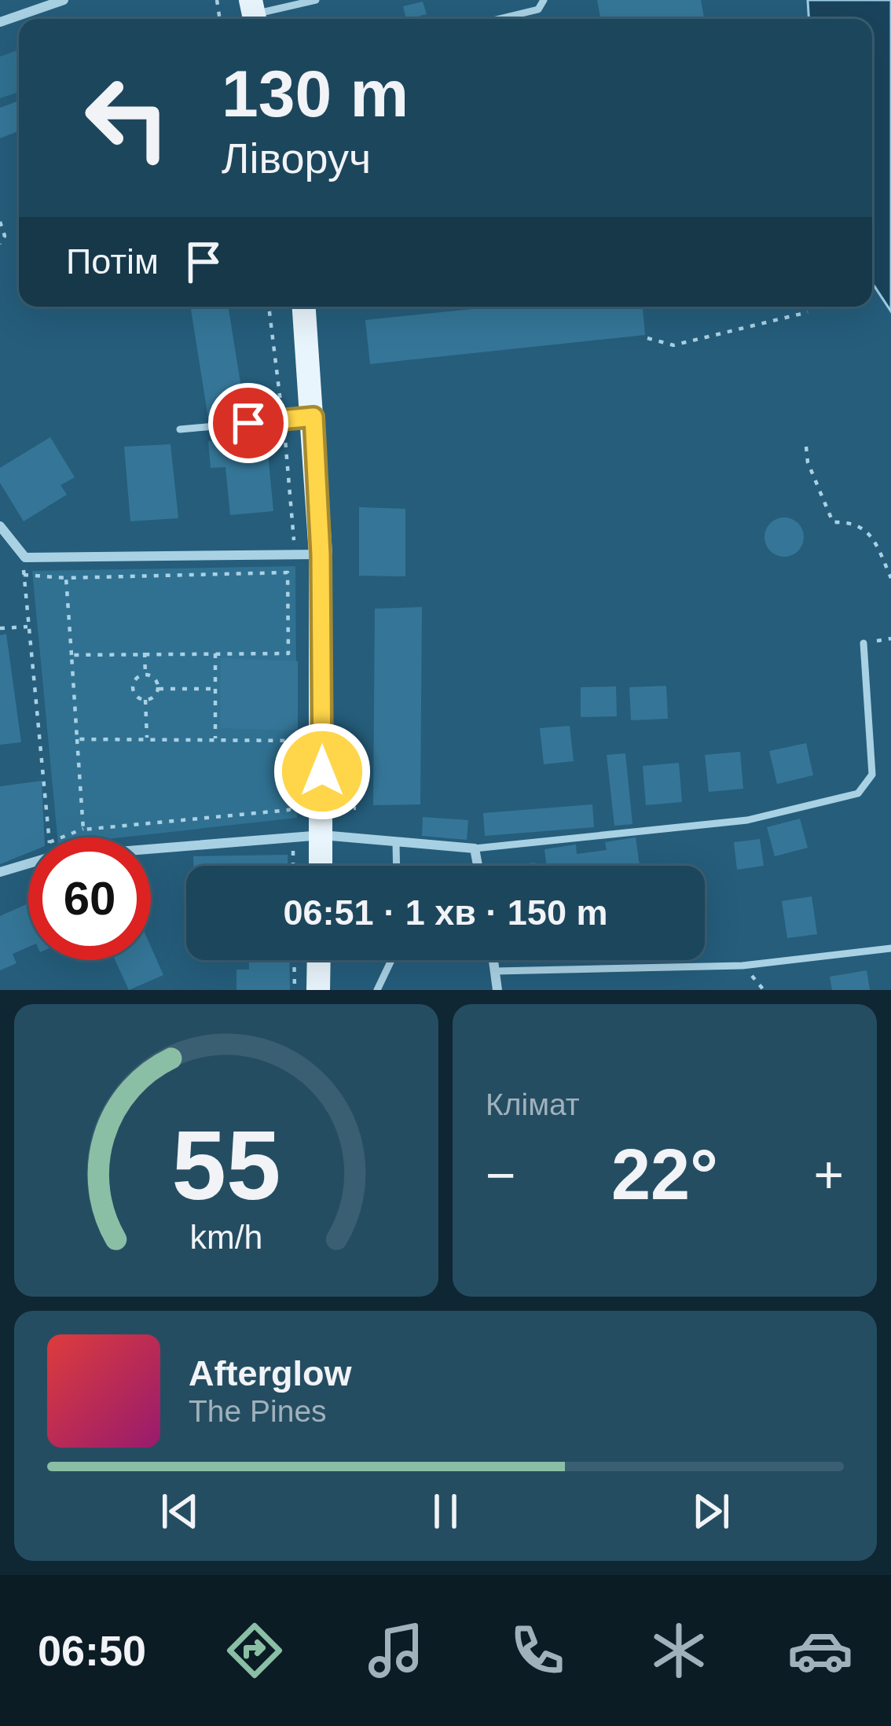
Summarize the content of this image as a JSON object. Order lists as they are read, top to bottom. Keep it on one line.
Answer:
{"page":{"turn":["130 m","Ліворуч"],"then":"Потім","limit":"60","trip":"06:51 · 1 хв · 150 m","tile":"Клімат","heat":["−","22°","+"],"song":["Afterglow","The Pines"],"tabs":"06:50","gauge":["55","km/h"]}}
